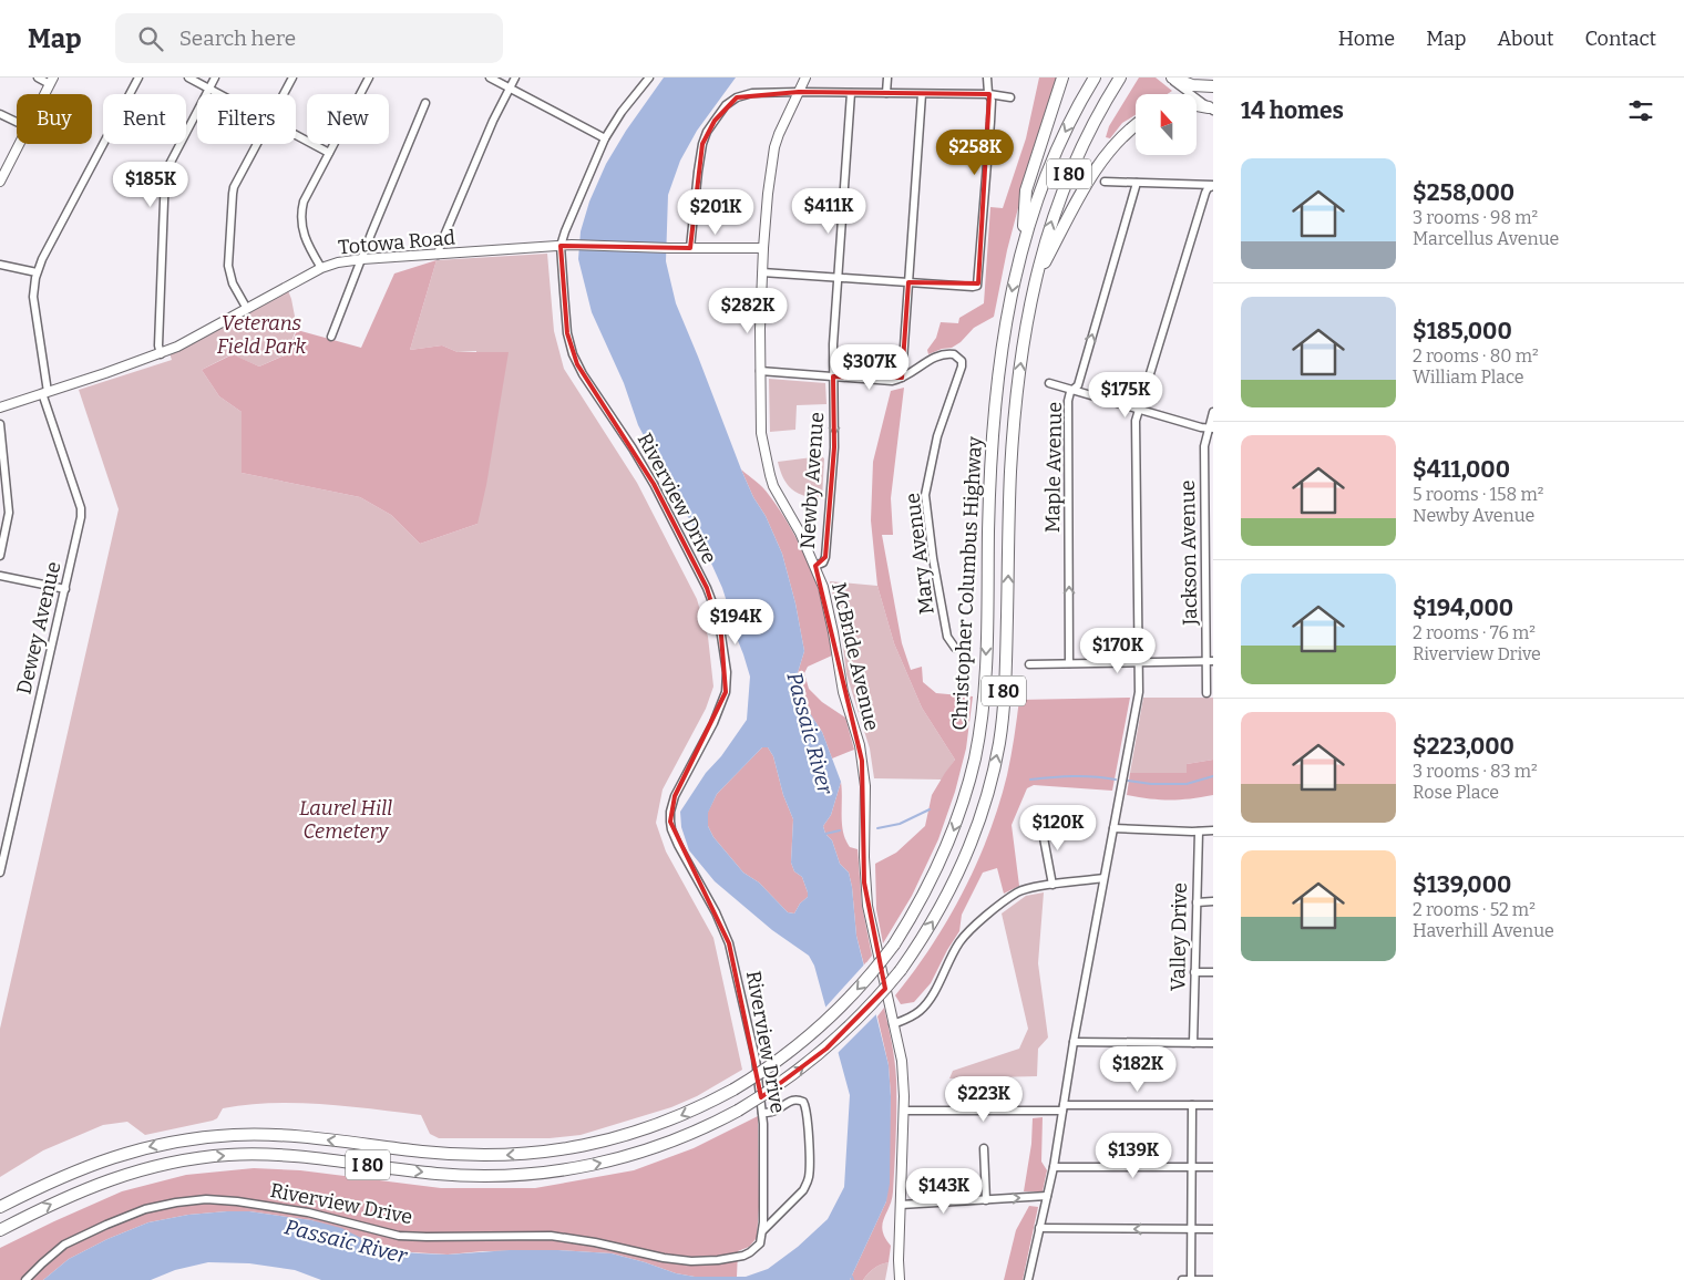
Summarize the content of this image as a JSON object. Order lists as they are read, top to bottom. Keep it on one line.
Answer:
{"streets":{"highway":["I 80","Christopher Columbus Highway"],"main road":["Totowa Road","McBride Avenue"],"street":["Maple Avenue","Newby Avenue","Riverview Drive","Jackson Avenue","Mary Avenue","Dewey Avenue","Valley Drive"]},"crossings":[["Totowa Road","Riverview Drive"],["Totowa Road","Dewey Avenue"],["Totowa Road","McBride Avenue"],["Newby Avenue","McBride Avenue"]],"one_way":["Maple Avenue","Newby Avenue"],"water":["Passaic River"],"parks":["Veterans Field Park","Laurel Hill Cemetery"],"north":"top","page":{"header":"Map","search":"Search here","nav":["Home","Map","About","Contact"],"heading":"14 homes","chip":["Buy","Rent","Filters","New"],"price":["$258K","$185K","$411K","$201K","$282K","$307K","$175K","$194K","$170K","$120K","$182K","$223K","$139K","$143K"],"list":[{"name":"$258,000","note":"3 rooms · 98 m² · Marcellus Avenue"},{"name":"$185,000","note":"2 rooms · 80 m² · William Place"},{"name":"$411,000","note":"5 rooms · 158 m² · Newby Avenue"},{"name":"$194,000","note":"2 rooms · 76 m² · Riverview Drive"},{"name":"$223,000","note":"3 rooms · 83 m² · Rose Place"},{"name":"$139,000","note":"2 rooms · 52 m² · Haverhill Avenue"}]}}
